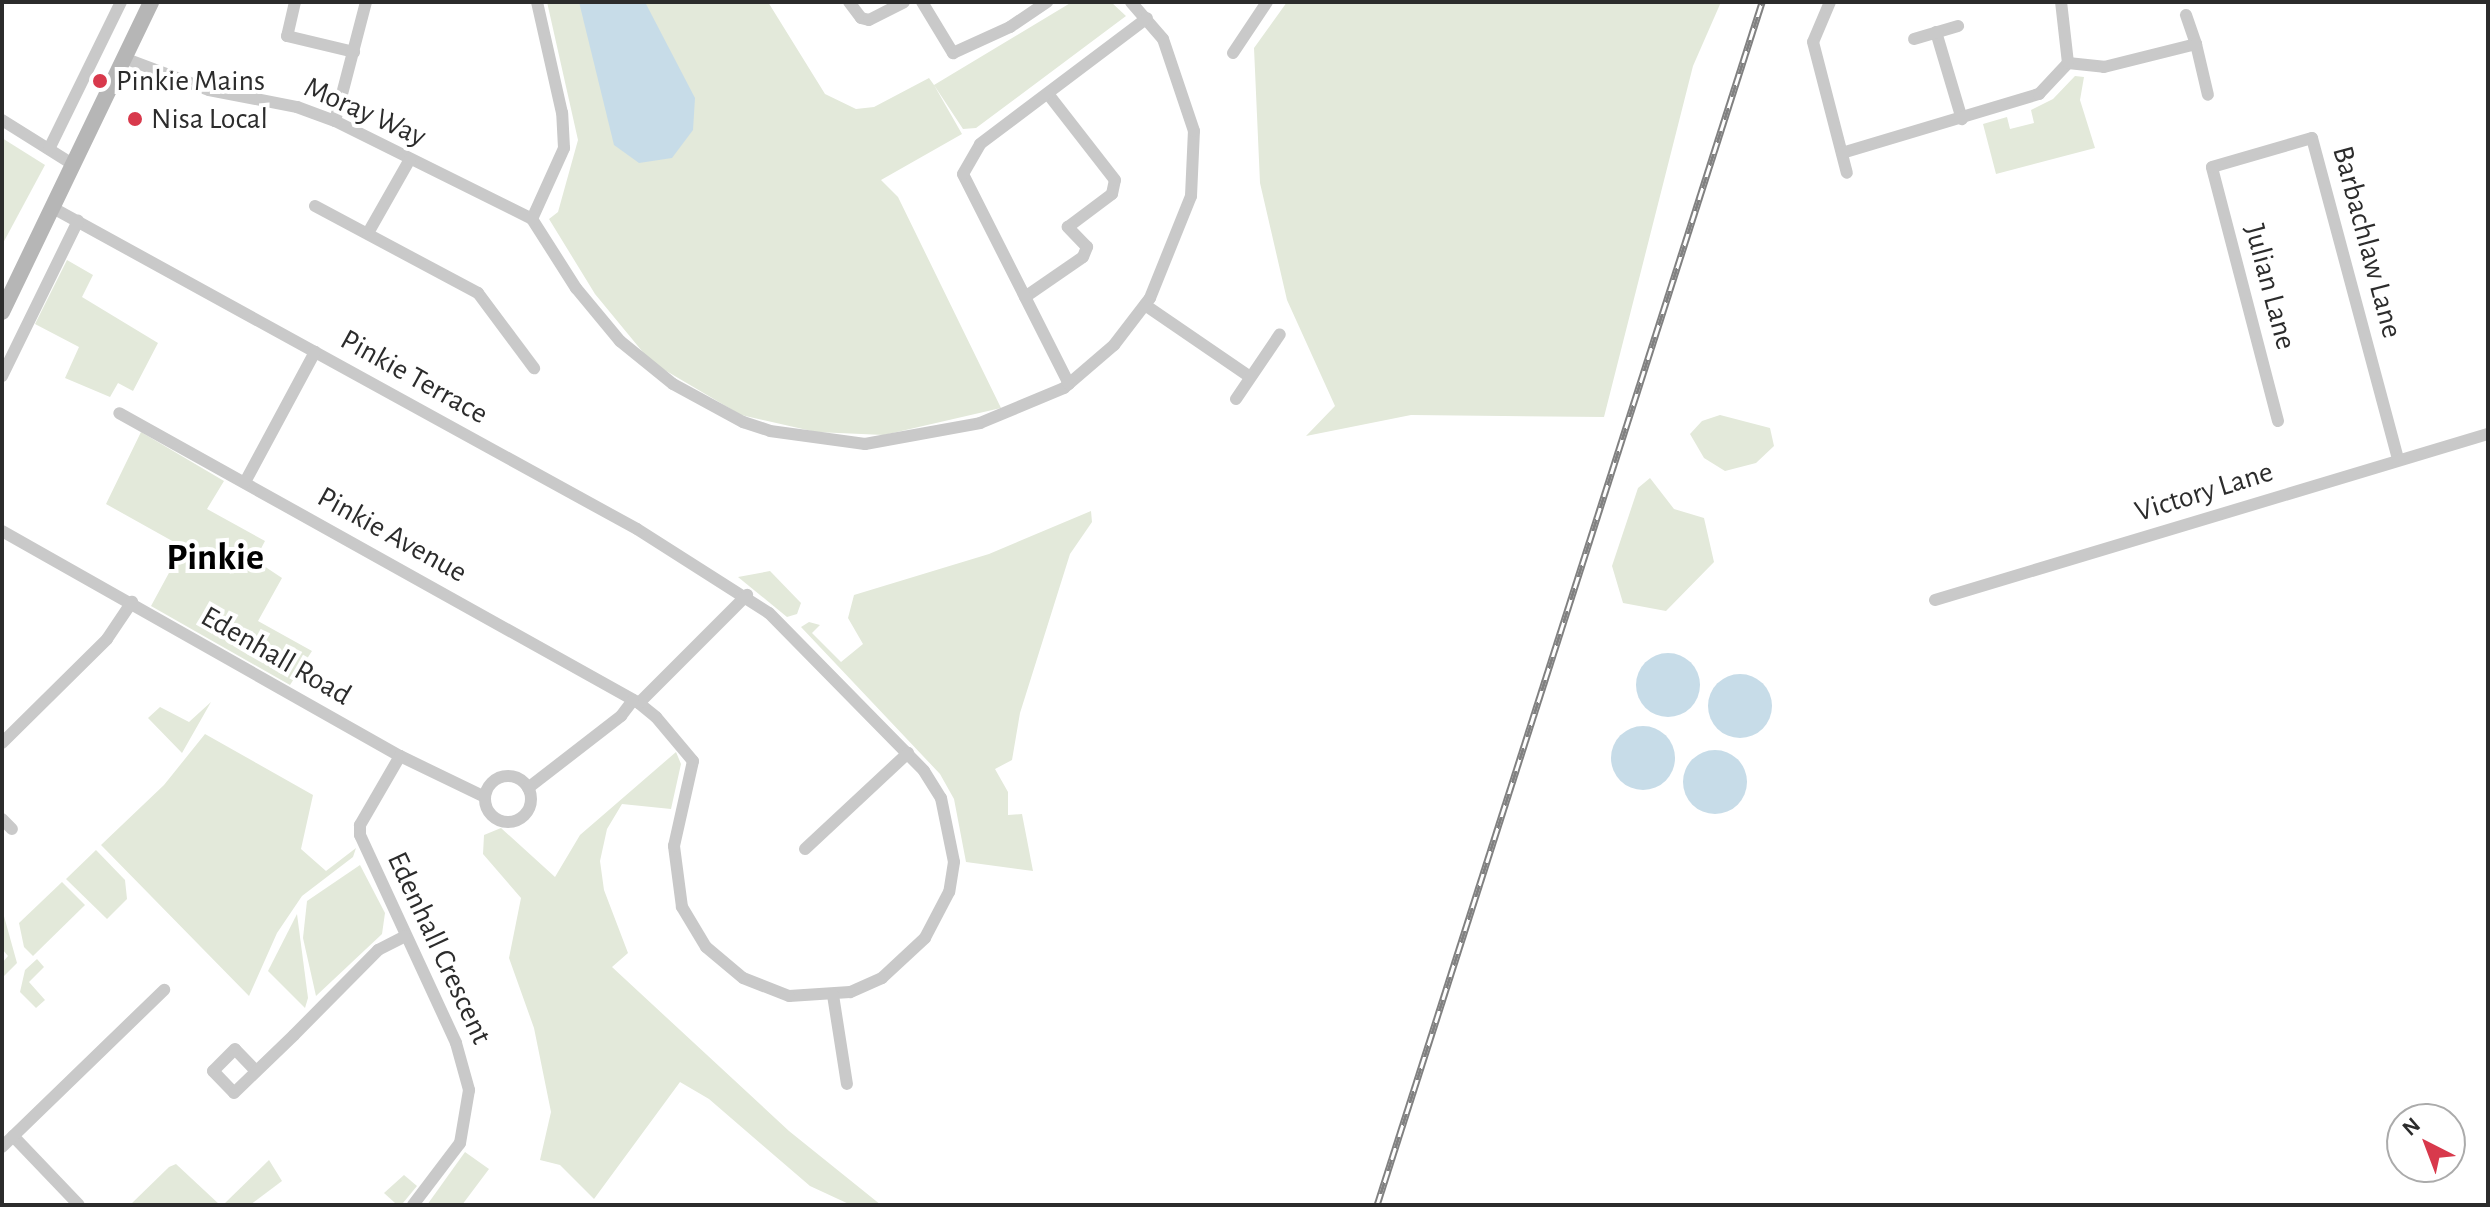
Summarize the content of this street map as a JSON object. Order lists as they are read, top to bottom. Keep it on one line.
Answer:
{"streets":{"street":["Moray Way","Barbachlaw Lane","Julian Lane","Pinkie Terrace","Victory Lane","Pinkie Avenue","Edenhall Road","Edenhall Crescent"]},"crossings":[["Barbachlaw Lane","Julian Lane"],["Barbachlaw Lane","Victory Lane"],["Pinkie Terrace","Pinkie Avenue"],["Edenhall Road","Edenhall Crescent"]],"districts":["Pinkie"],"places":["Pinkie Mains","Nisa Local"],"north":"top left"}
